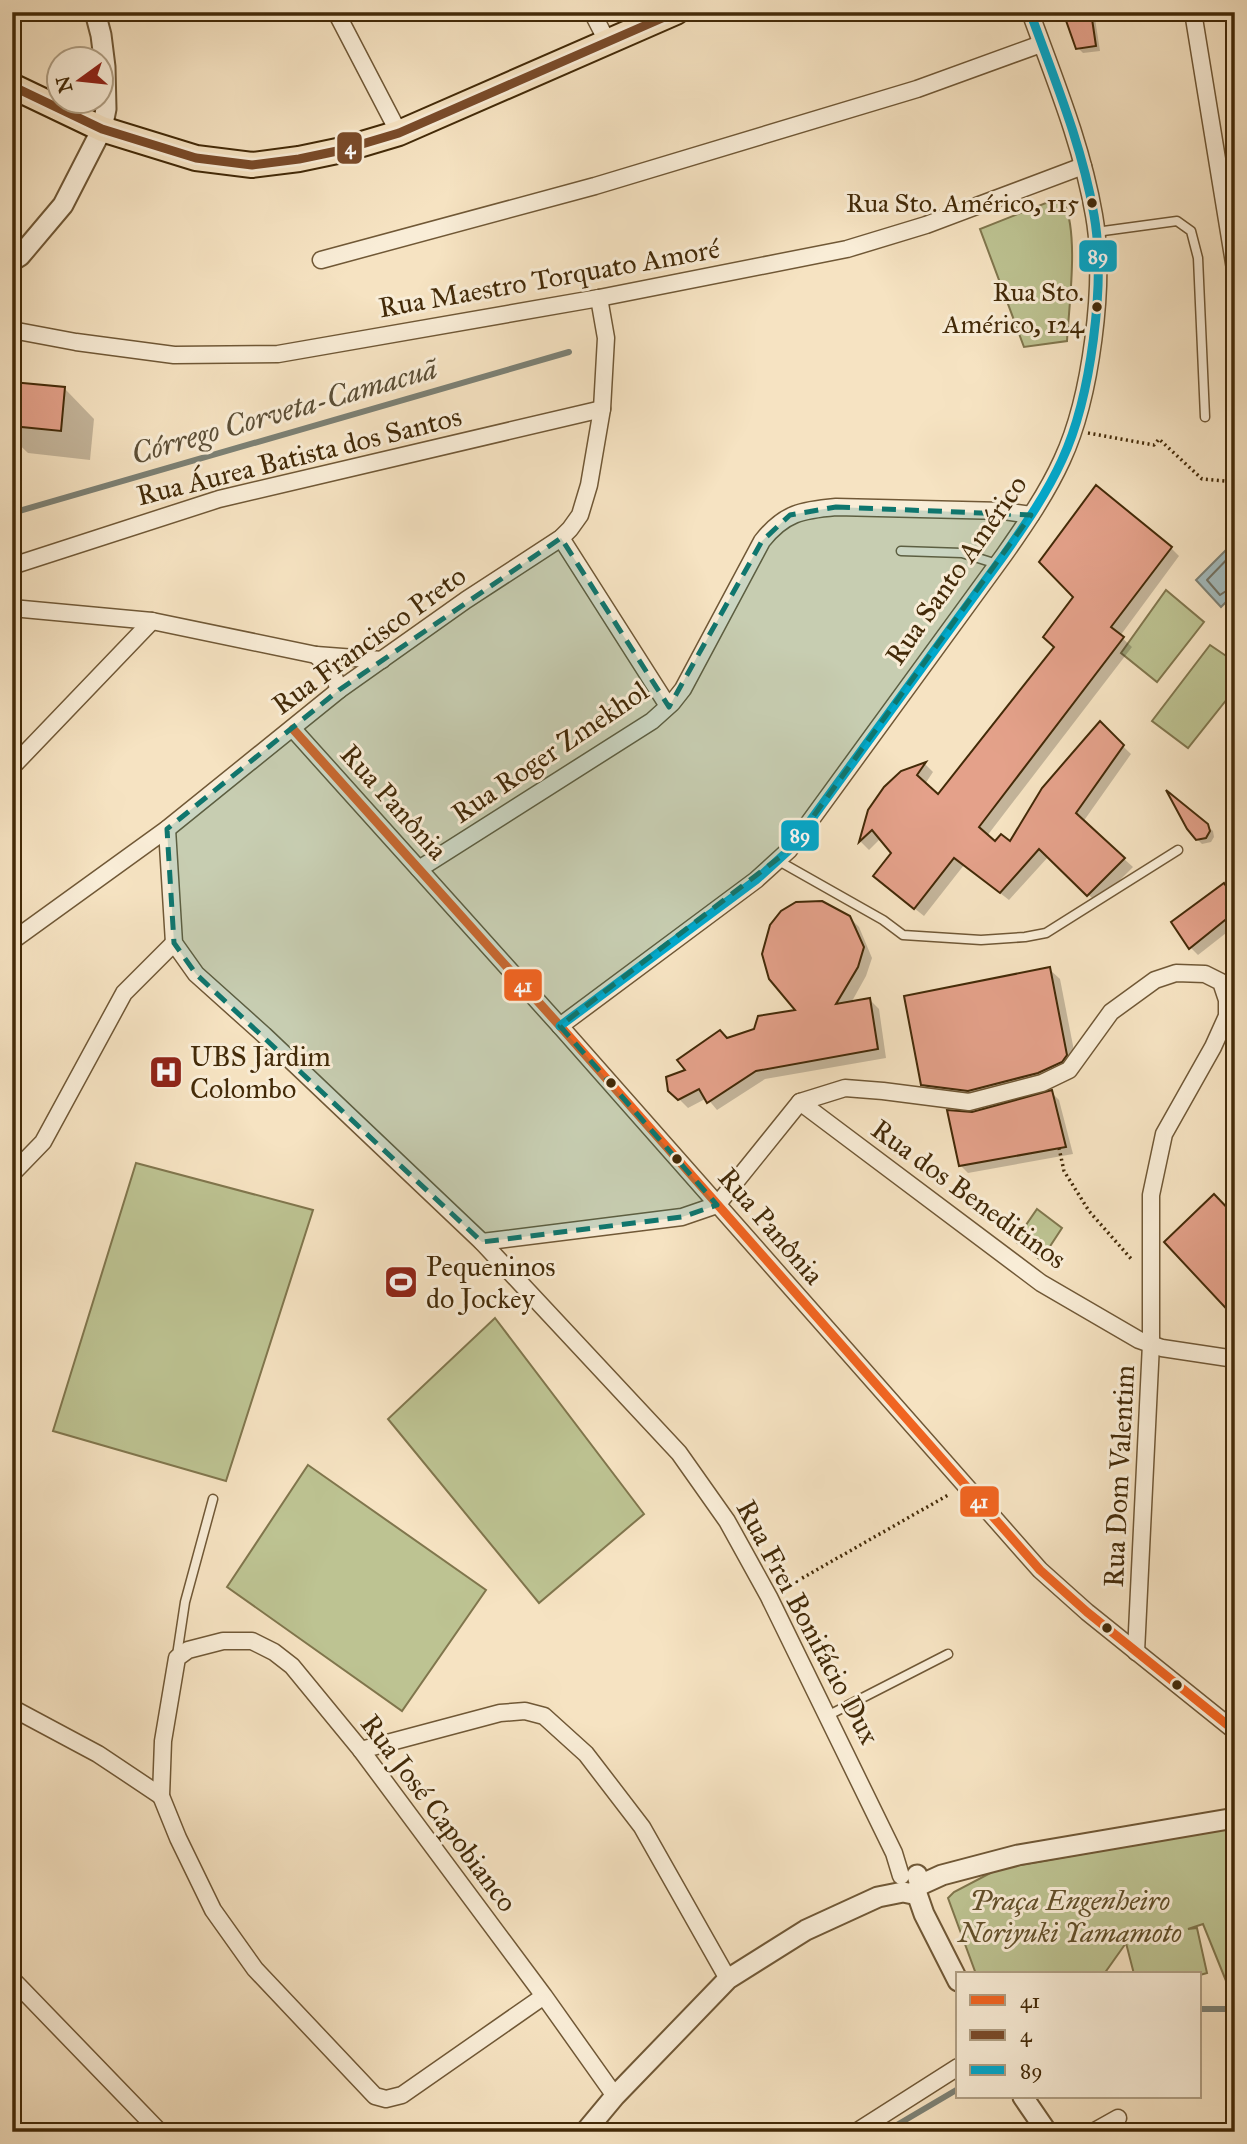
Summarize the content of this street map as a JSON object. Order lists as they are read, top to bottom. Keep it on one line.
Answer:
{"streets":{"street":["Rua Maestro Torquato Amoré","Rua Áurea Batista dos Santos","Rua Santo Américo","Rua Francisco Preto","Rua Roger Zmekhol","Rua Panônia","Rua dos Beneditinos","Rua Dom Valentim","Rua Frei Bonifácio Dux","Rua José Capobianco"]},"crossings":[["Rua Maestro Torquato Amoré","Rua Santo Américo"],["Rua Maestro Torquato Amoré","Rua Francisco Preto"],["Rua Áurea Batista dos Santos","Rua Francisco Preto"],["Rua Santo Américo","Rua Roger Zmekhol"],["Rua Santo Américo","Rua Panônia"],["Rua Francisco Preto","Rua Panônia"],["Rua Roger Zmekhol","Rua Panônia"],["Rua Panônia","Rua Dom Valentim"],["Rua dos Beneditinos","Rua Dom Valentim"]],"water":["Córrego Corveta-Camacuã"],"parks":["Praça Engenheiro Noriyuki Yamamoto"],"places":{"other":["Rua Sto. Américo, 115","Rua Sto. Américo, 124"],"hospital":["UBS Jardim Colombo"],"sports":["Pequeninos do Jockey"]},"lines":["transit line 4","transit line 89","transit line 41"],"legend":["41","4","89"],"north":"left"}
